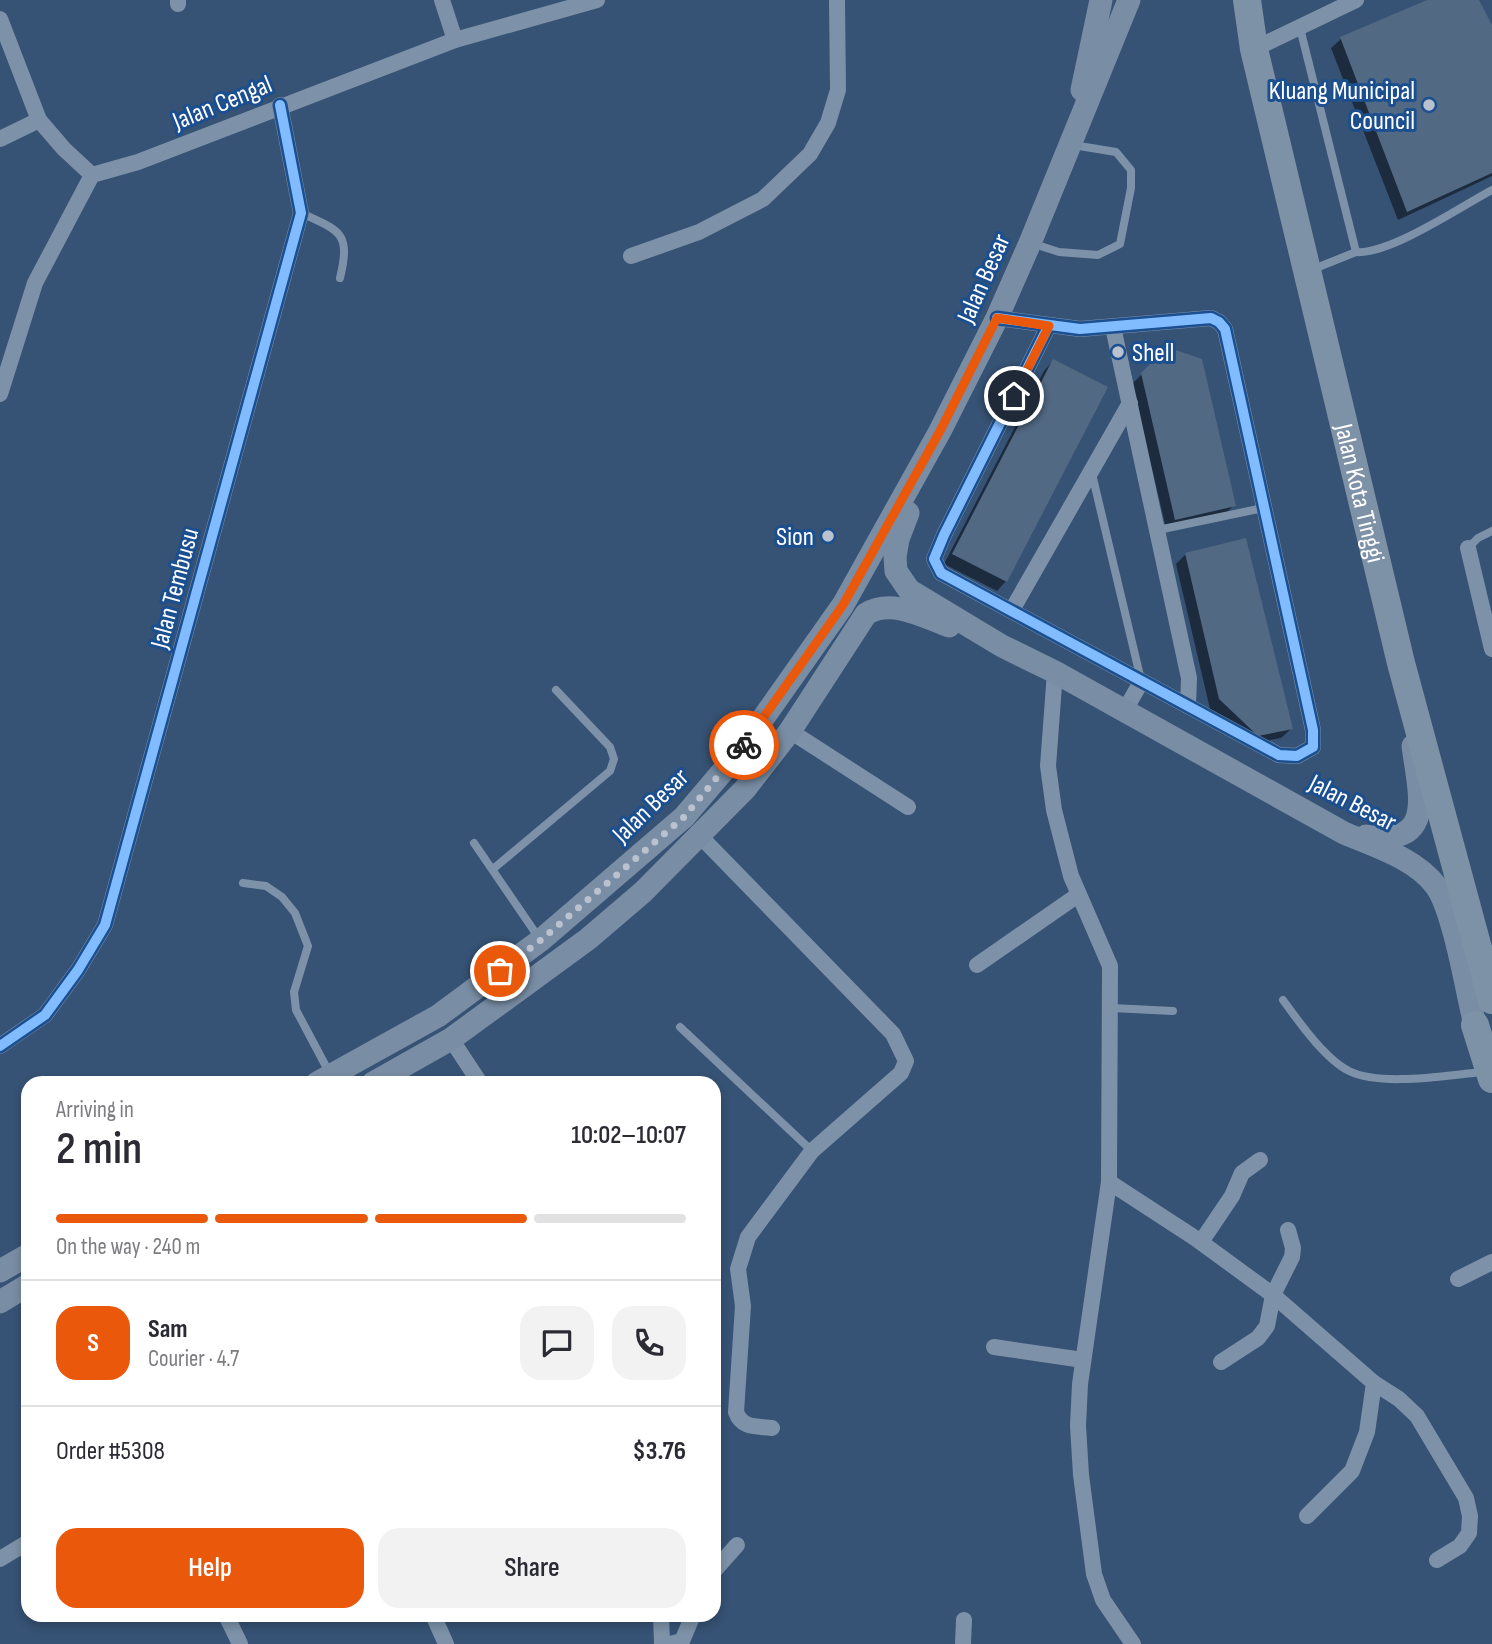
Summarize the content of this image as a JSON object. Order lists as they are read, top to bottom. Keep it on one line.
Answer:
{"streets":{"highway":["Jalan Kota Tinggi"],"main road":["Jalan Besar"],"street":["Jalan Cengal","Jalan Tembusu"]},"crossings":[["Jalan Cengal","Jalan Tembusu"]],"places":["Kluang Municipal Council","Shell","Sion"],"page":{"heading":["2 min","Arriving in","10:02–10:07"],"panel":["Sam","Courier · 4.7","Order #5308","$3.76"],"bar":"On the way · 240 m","round":"S","buttons":["Help","Share"]}}
